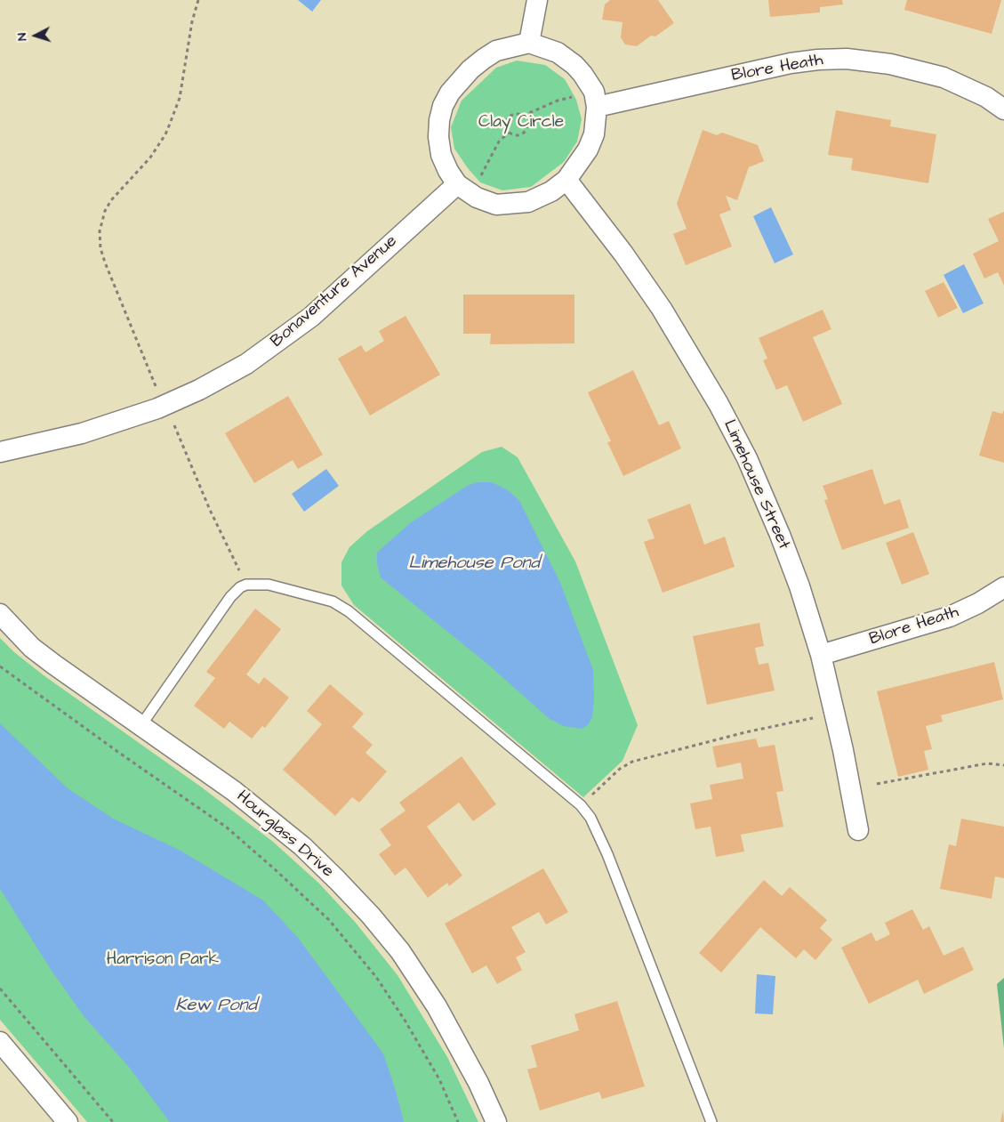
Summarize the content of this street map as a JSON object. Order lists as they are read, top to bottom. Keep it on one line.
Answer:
{"streets":{"street":["Blore Heath","Bonaventure Avenue","Limehouse Street","Hourglass Drive"]},"crossings":[["Blore Heath","Limehouse Street"]],"water":["Limehouse Pond","Kew Pond"],"parks":["Clay Circle","Harrison Park"],"north":"left"}
